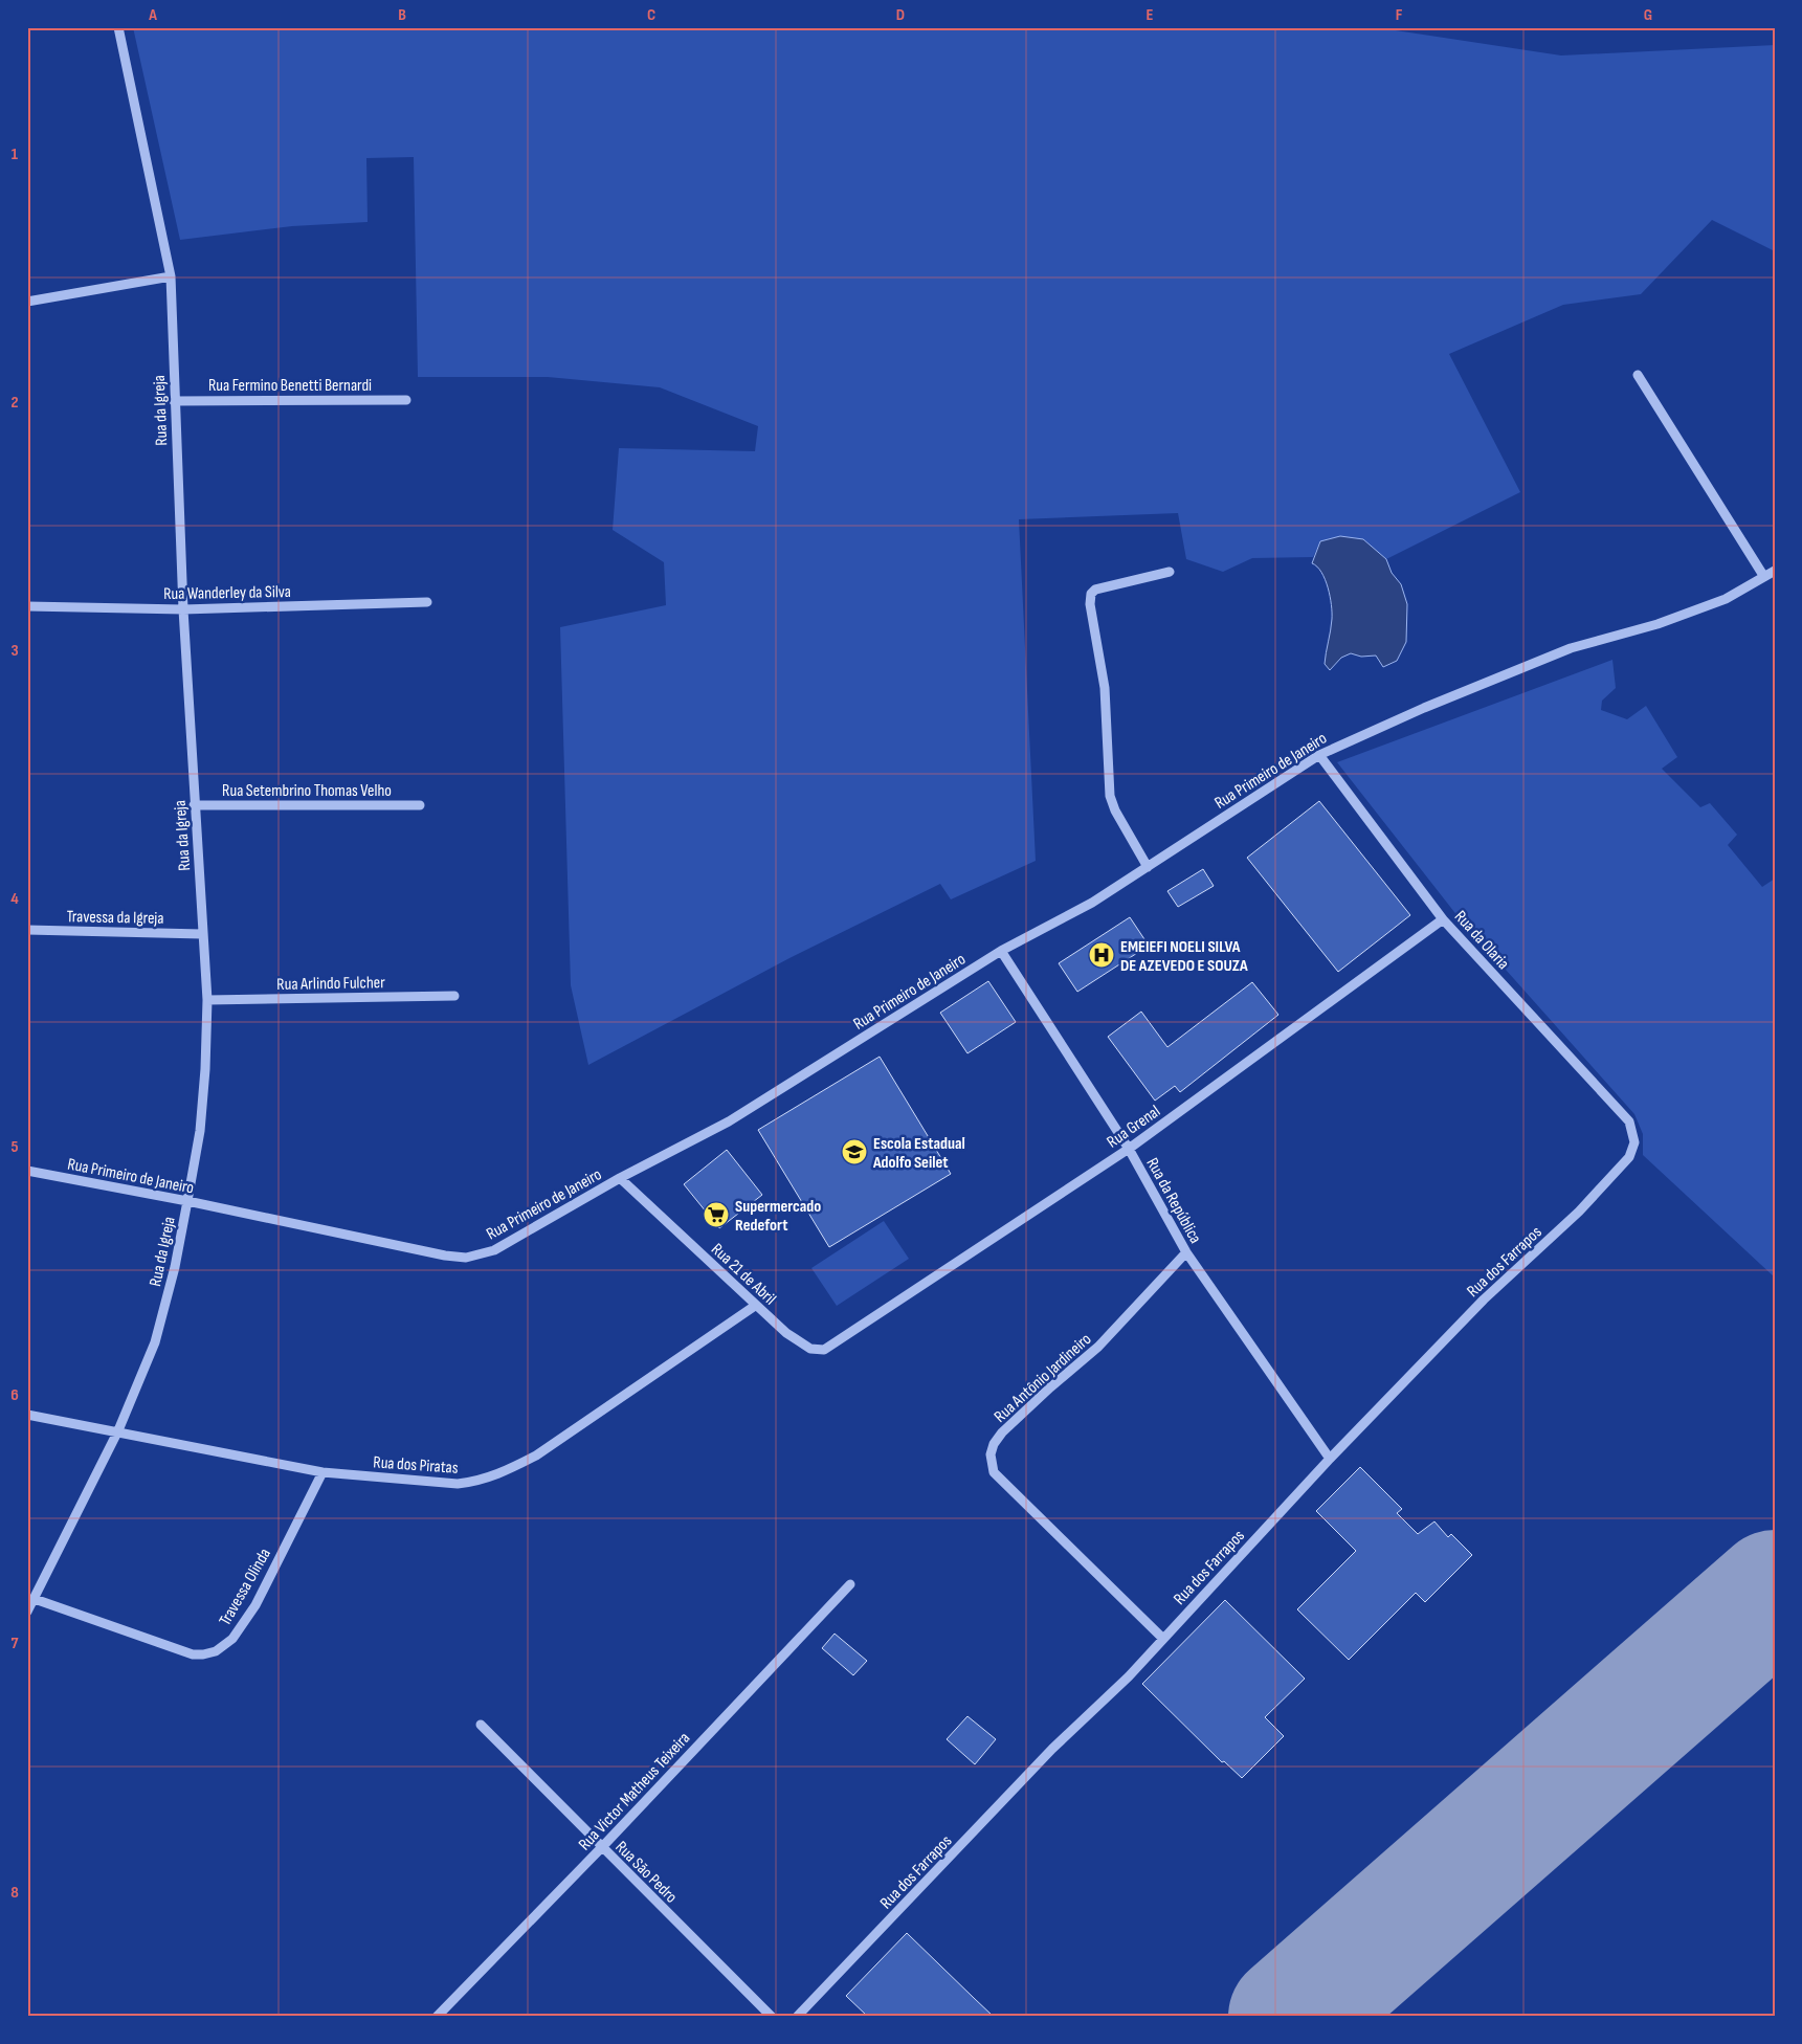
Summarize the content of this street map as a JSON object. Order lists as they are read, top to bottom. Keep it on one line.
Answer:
{"streets":{"street":["Rua Fermino Benetti Bernardi","Rua da Igreja","Rua Wanderley da Silva","Rua Primeiro de Janeiro","Rua Setembrino Thomas Velho","Travessa da Igreja","Rua da Olaria","Rua Arlindo Fulcher","Rua Grenal","Rua da República","Rua dos Farrapos","Rua 21 de Abril","Rua Antônio Jardineiro","Rua dos Piratas","Travessa Olinda","Rua Victor Matheus Teixeira","Rua São Pedro"]},"crossings":[["Rua Fermino Benetti Bernardi","Rua da Igreja"],["Rua da Igreja","Rua Wanderley da Silva"],["Rua da Igreja","Rua Primeiro de Janeiro"],["Rua da Igreja","Rua Setembrino Thomas Velho"],["Rua da Igreja","Travessa da Igreja"],["Rua da Igreja","Rua Arlindo Fulcher"],["Rua da Igreja","Rua dos Piratas"],["Rua da Igreja","Travessa Olinda"],["Rua Primeiro de Janeiro","Rua da Olaria"],["Rua Primeiro de Janeiro","Rua da República"],["Rua Primeiro de Janeiro","Rua 21 de Abril"],["Rua da Olaria","Rua Grenal"],["Rua da Olaria","Rua dos Farrapos"],["Rua Grenal","Rua da República"],["Rua Grenal","Rua 21 de Abril"],["Rua da República","Rua dos Farrapos"],["Rua da República","Rua Antônio Jardineiro"],["Rua dos Farrapos","Rua Antônio Jardineiro"],["Rua 21 de Abril","Rua dos Piratas"],["Rua dos Piratas","Travessa Olinda"],["Rua Victor Matheus Teixeira","Rua São Pedro"]],"places":{"hospital":["EMEIEFI NOELI SILVA DE AZEVEDO E SOUZA"],"school or university":["Escola Estadual Adolfo Seilet"],"supermarket":["Supermercado Redefort"]},"grid":{"columns":["A","B","C","D","E","F","G"],"rows":["1","2","3","4","5","6","7","8"]}}
